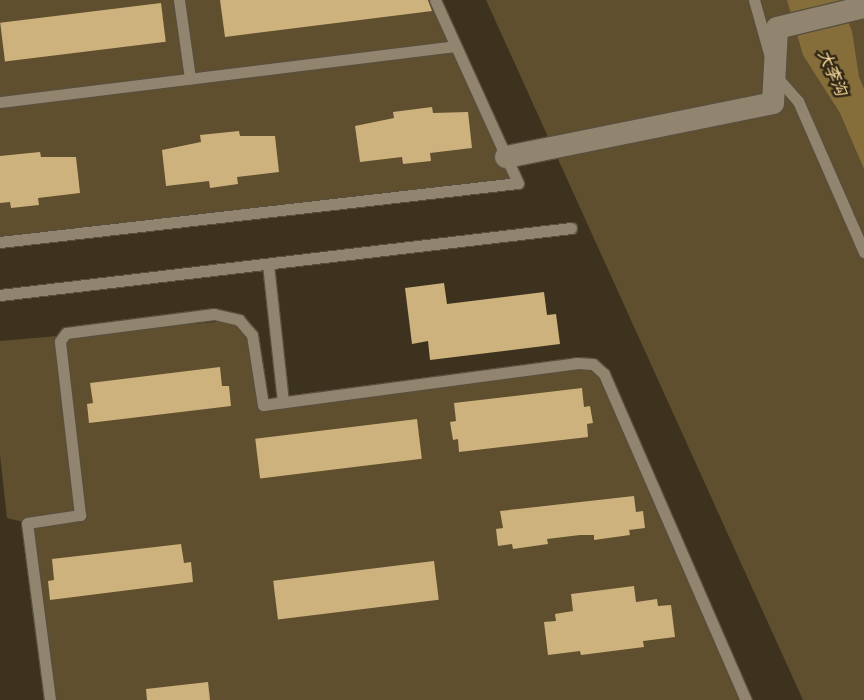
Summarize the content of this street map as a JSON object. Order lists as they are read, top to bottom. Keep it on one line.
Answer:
{"water":["大李沟"]}
